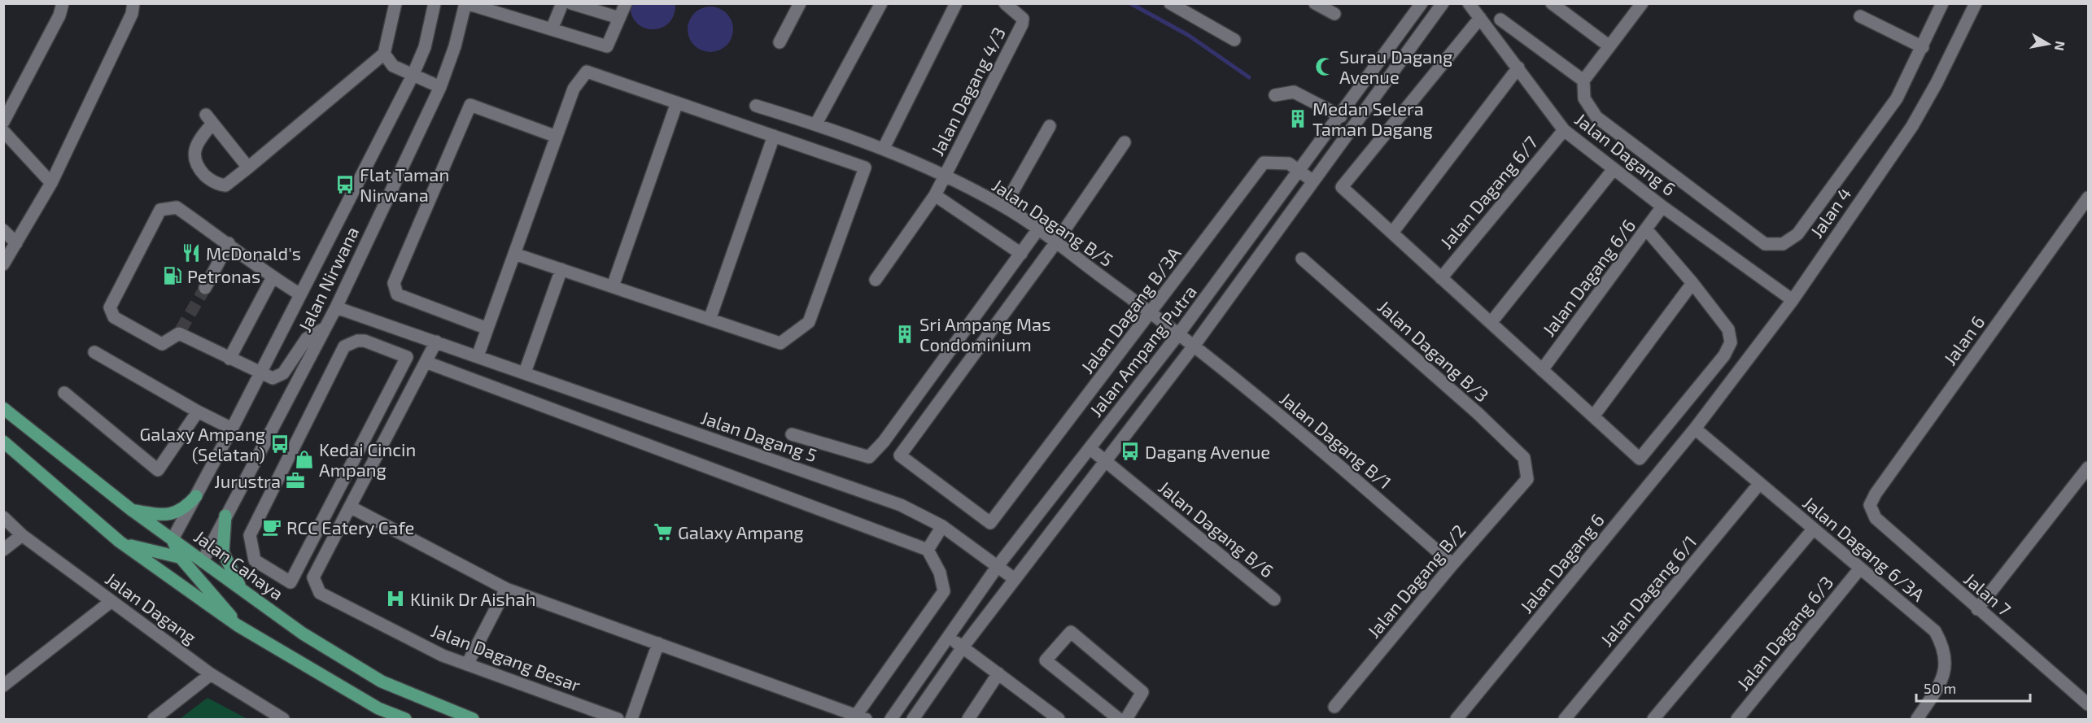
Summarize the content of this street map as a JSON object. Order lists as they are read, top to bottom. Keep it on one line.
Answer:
{"streets":{"main road":["Jalan Cahaya"],"street":["Jalan Dagang 4/3","Jalan Dagang 6","Jalan Dagang 6/7","Jalan 4","Jalan Dagang B/5","Jalan Dagang 6/6","Jalan Nirwana","Jalan Dagang B/3A","Jalan 6","Jalan Ampang Putra","Jalan Dagang B/3","Jalan Dagang 5","Jalan Dagang B/1","Jalan Dagang B/6","Jalan Dagang 6/3A","Jalan Dagang B/2","Jalan Dagang 6/1","Jalan 7","Jalan Dagang","Jalan Dagang 6/3","Jalan Dagang Besar"]},"crossings":[["Jalan Dagang 4/3","Jalan Dagang B/5"],["Jalan Dagang 6","Jalan Dagang 6/7"],["Jalan Dagang 6","Jalan 4"],["Jalan Dagang 6","Jalan Dagang 6/6"],["Jalan Dagang 6","Jalan Dagang 6/3A"],["Jalan 4","Jalan Dagang 6/3A"],["Jalan Dagang B/5","Jalan Dagang B/3A"],["Jalan Dagang B/5","Jalan Ampang Putra"],["Jalan Dagang B/5","Jalan Dagang B/1"],["Jalan Nirwana","Jalan Dagang 5"],["Jalan Nirwana","Jalan Cahaya"],["Jalan Dagang B/3A","Jalan Ampang Putra"],["Jalan 6","Jalan 7"],["Jalan Ampang Putra","Jalan Dagang 5"],["Jalan Ampang Putra","Jalan Dagang B/1"],["Jalan Ampang Putra","Jalan Dagang B/6"],["Jalan Dagang B/3","Jalan Dagang B/2"],["Jalan Dagang B/1","Jalan Dagang B/2"],["Jalan Dagang 6/3A","Jalan Dagang 6/1"],["Jalan Dagang 6/3A","Jalan Dagang 6/3"]],"places":{"mosque":["Surau Dagang Avenue"],"building":["Medan Selera Taman Dagang","Sri Ampang Mas Condominium"],"bus stop":["Flat Taman Nirwana","Galaxy Ampang (Selatan)","Dagang Avenue"],"restaurant":["McDonald's"],"fuel station":["Petronas"],"shop":["Kedai Cincin Ampang"],"office":["Jurustra"],"cafe":["RCC Eatery Cafe"],"supermarket":["Galaxy Ampang"],"hospital":["Klinik Dr Aishah"]},"scale_bar":"50 m","north":"right"}
